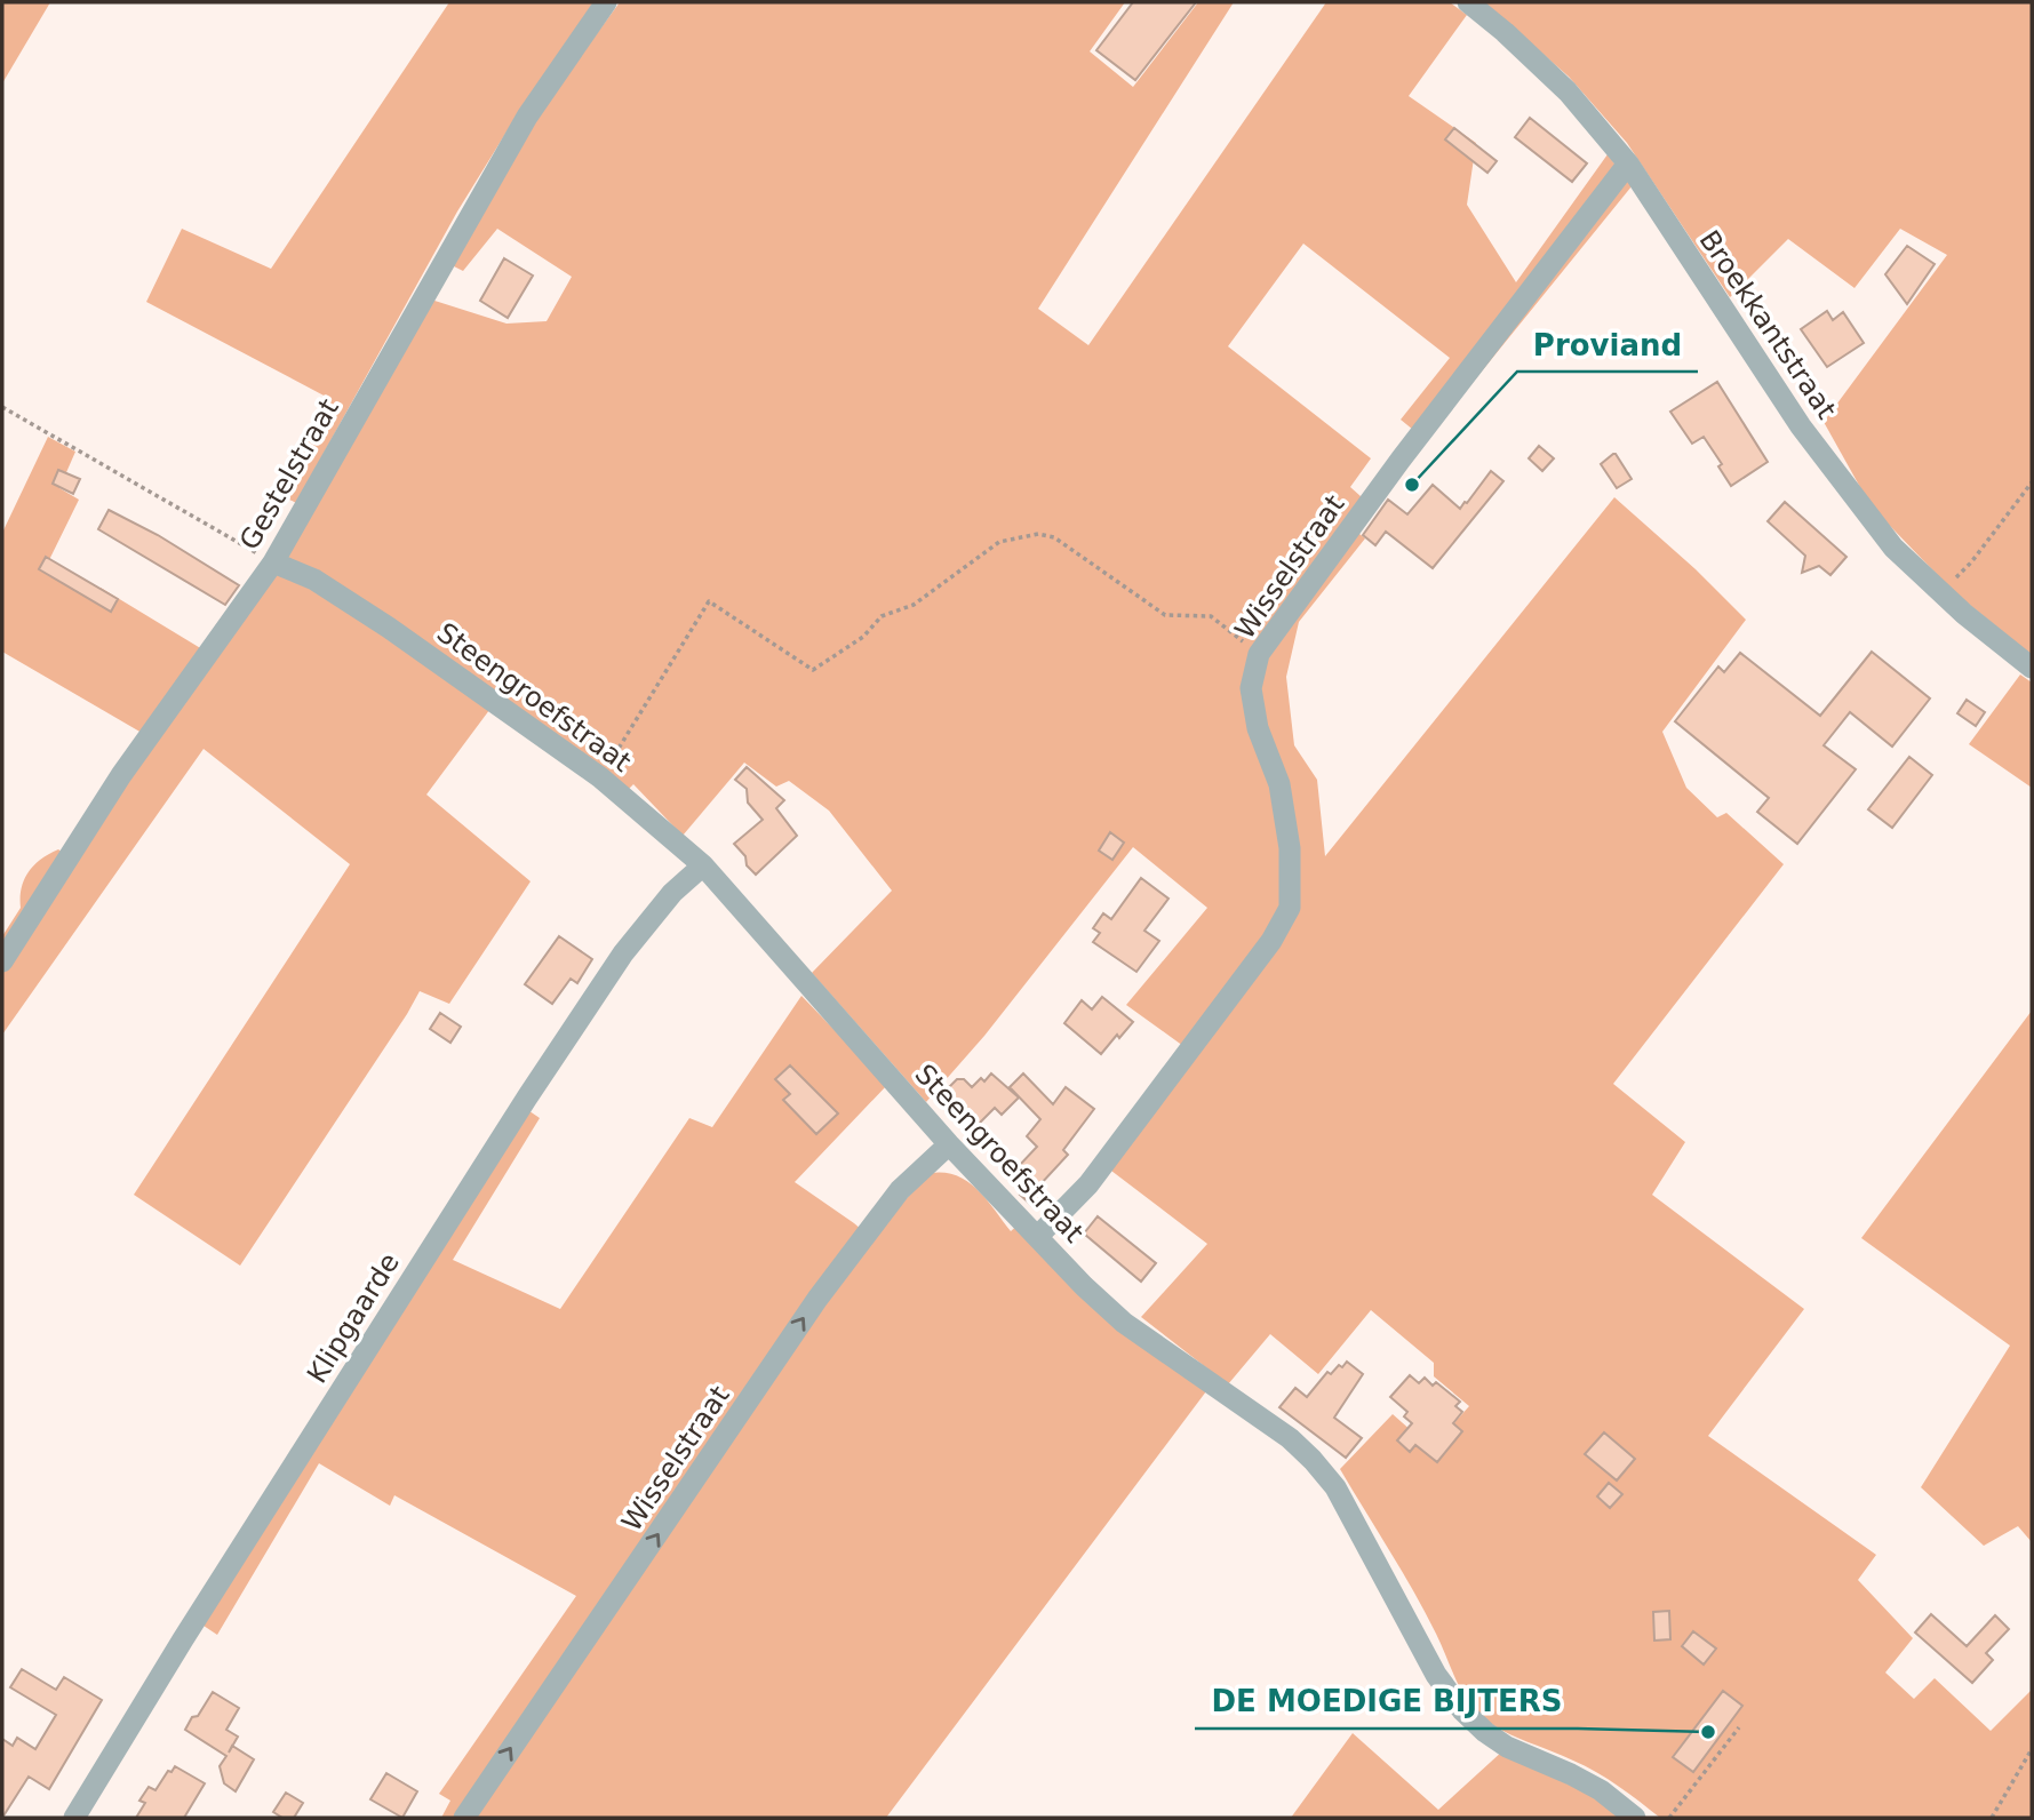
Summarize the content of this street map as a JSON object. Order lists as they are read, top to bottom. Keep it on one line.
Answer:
{"streets":{"street":["Broekkantstraat","Gestelstraat","Wisselstraat","Steengroefstraat","Klipgaarde"]},"crossings":[["Broekkantstraat","Wisselstraat"],["Gestelstraat","Steengroefstraat"],["Wisselstraat","Steengroefstraat"],["Steengroefstraat","Klipgaarde"]],"one_way":["Wisselstraat"],"places":["Proviand","DE MOEDIGE BIJTERS"]}
